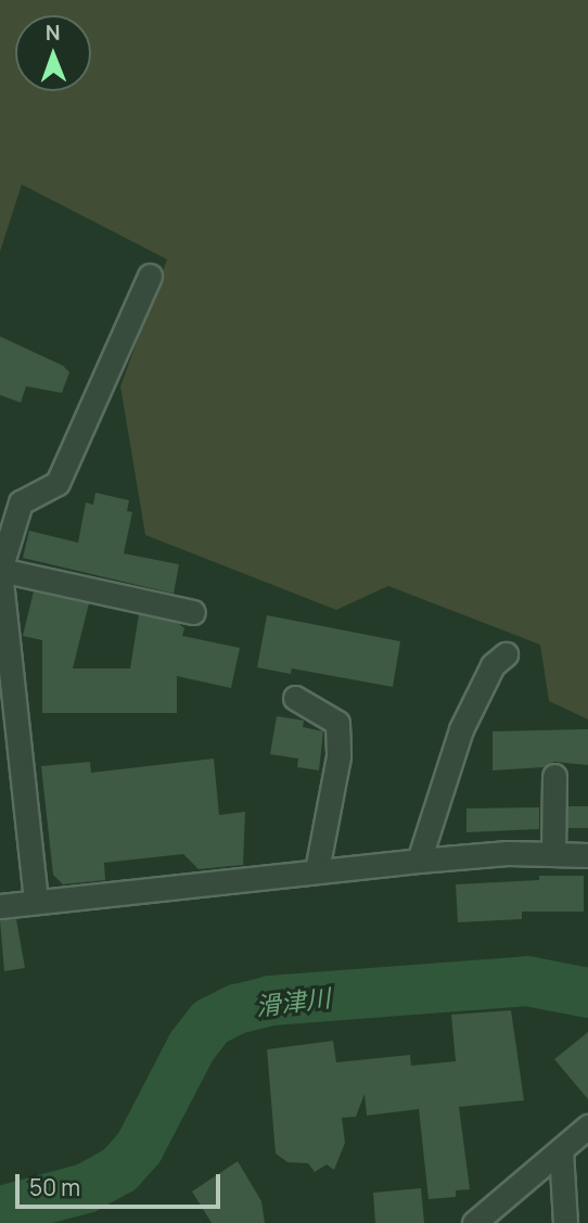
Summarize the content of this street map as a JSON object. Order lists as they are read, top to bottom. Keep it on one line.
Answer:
{"water":["滑津川"],"scale_bar":"50 m","north":"top"}
